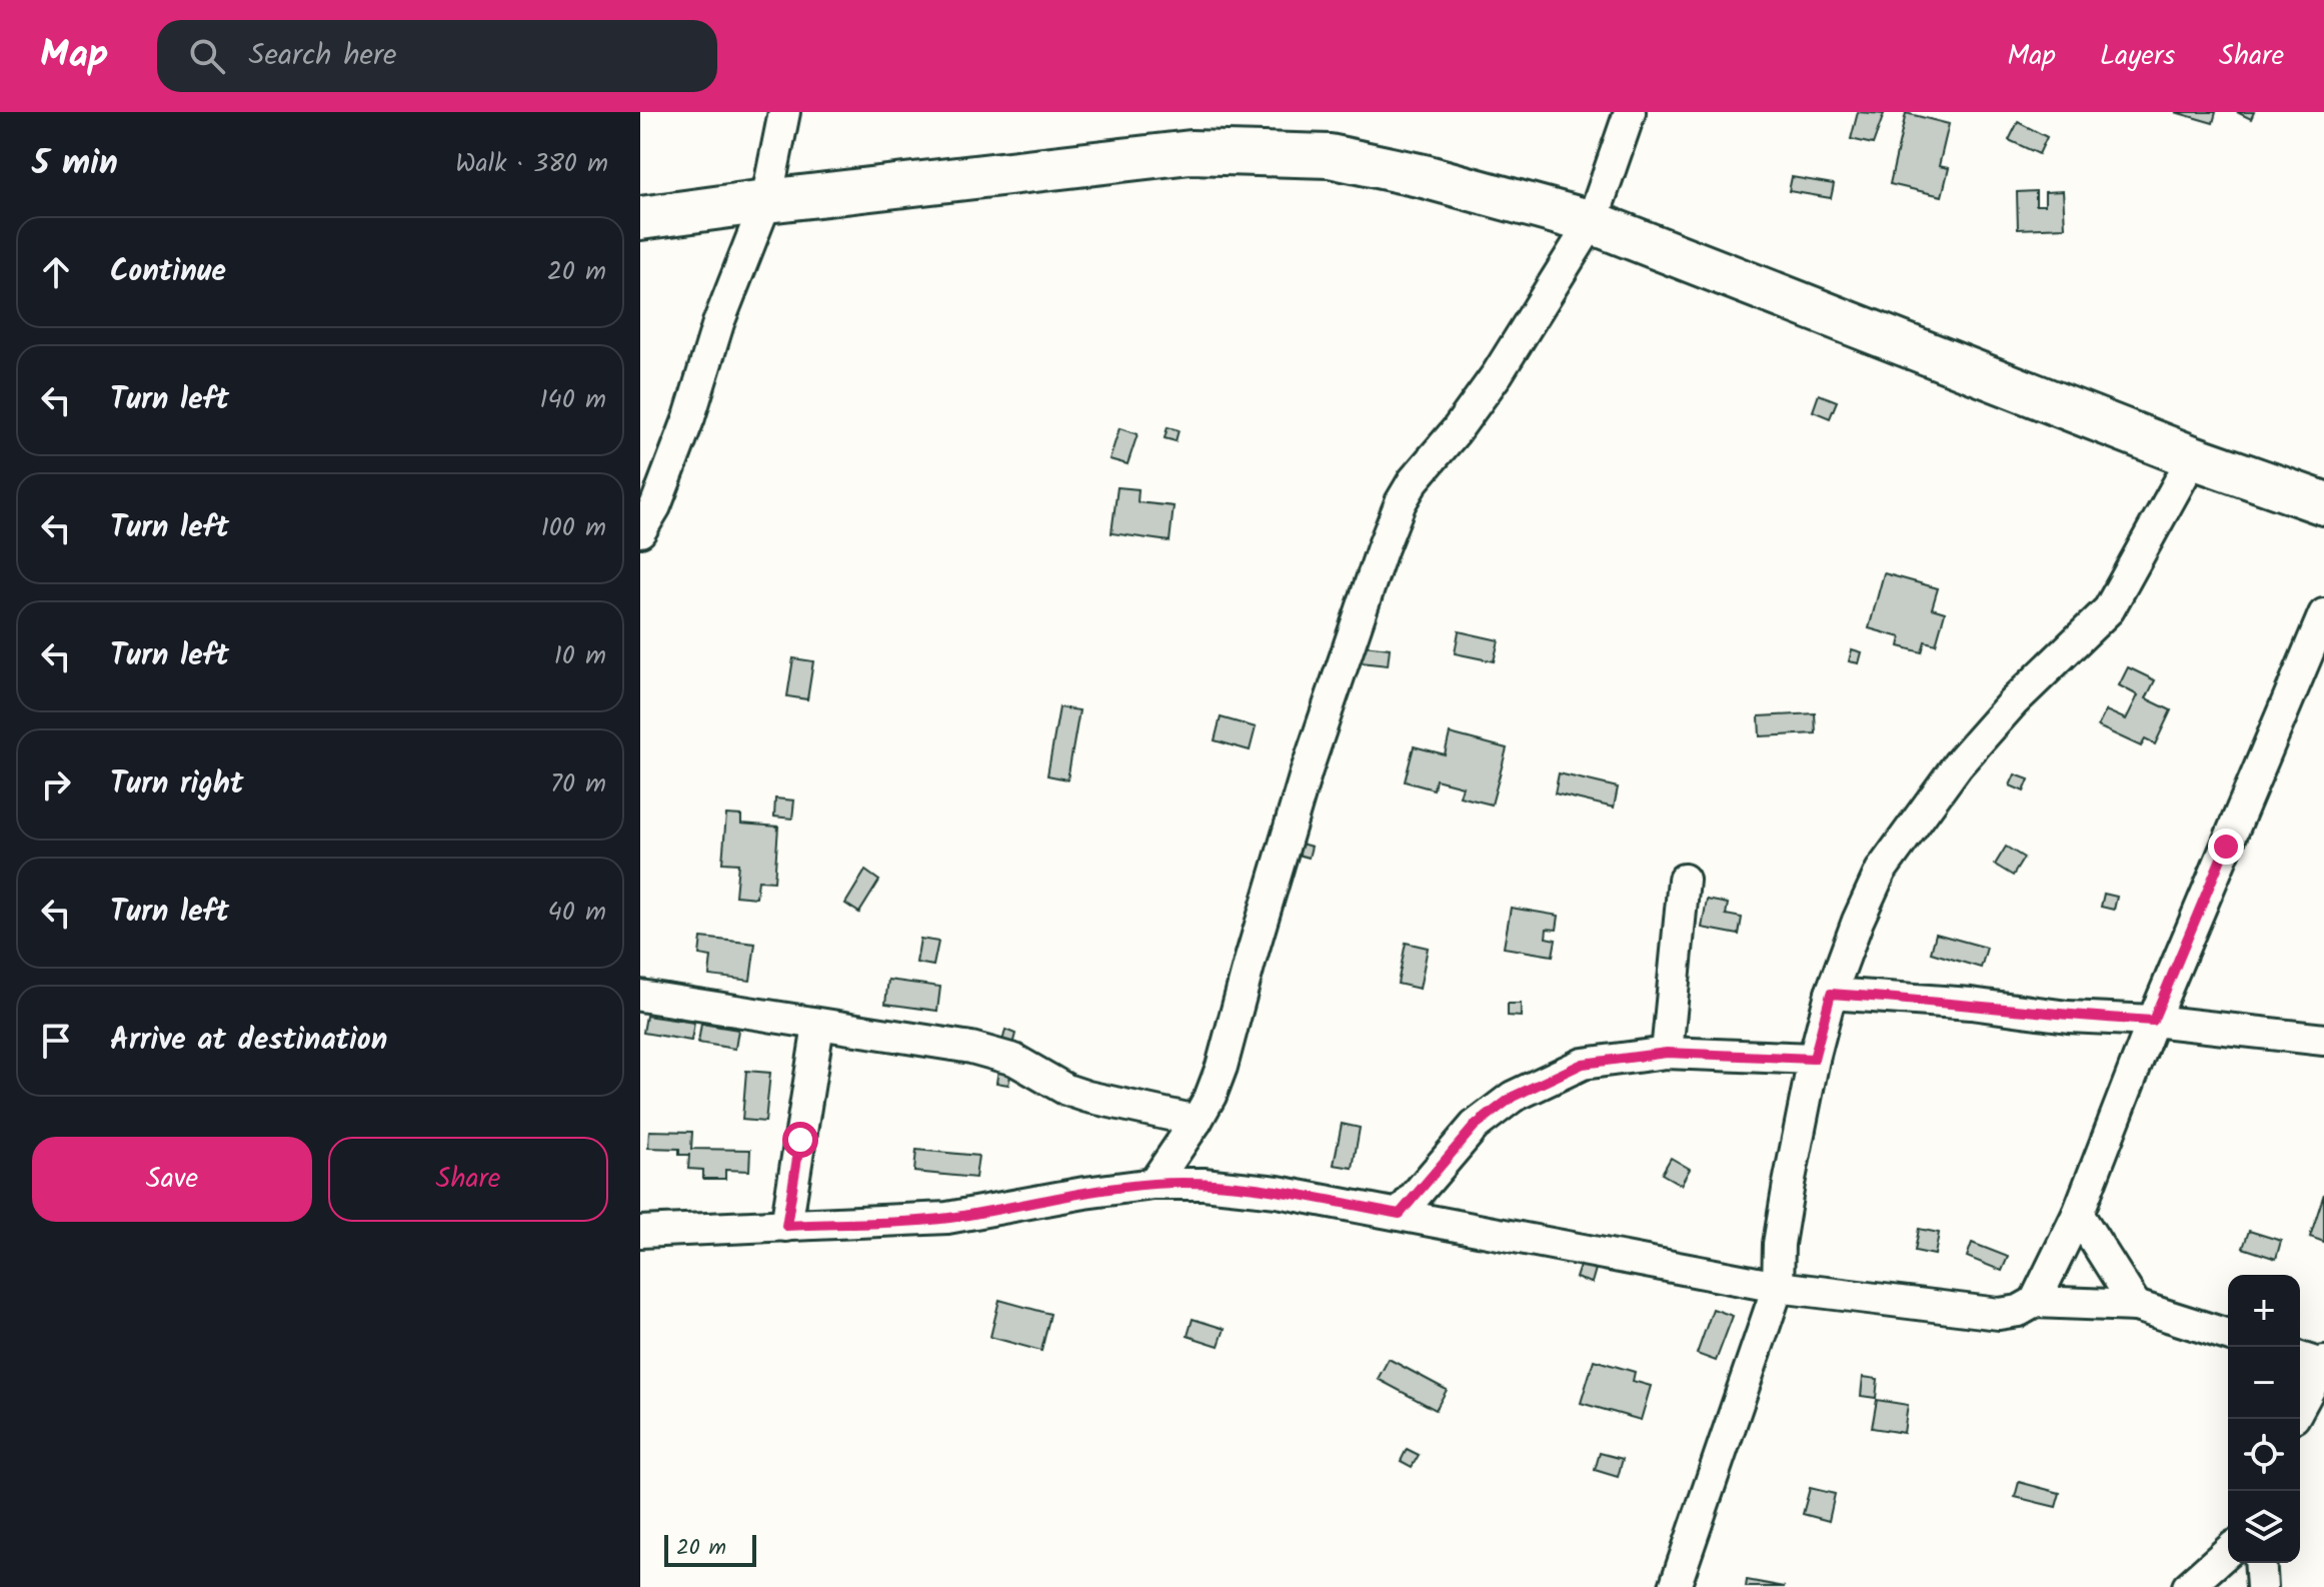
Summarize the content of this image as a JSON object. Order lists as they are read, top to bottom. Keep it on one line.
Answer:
{"scale_bar":"20 m","page":{"header":"Map","search":"Search here","nav":["Map","Layers","Share"],"heading":["5 min","Walk · 380 m"],"list":[["Continue","20 m"],["Turn left","140 m"],["Turn left","100 m"],["Turn left","10 m"],["Turn right","70 m"],["Turn left","40 m"],"Arrive at destination"],"buttons":["Save","Share"],"map_buttons":["+","−"],"scale":"20 m"}}
